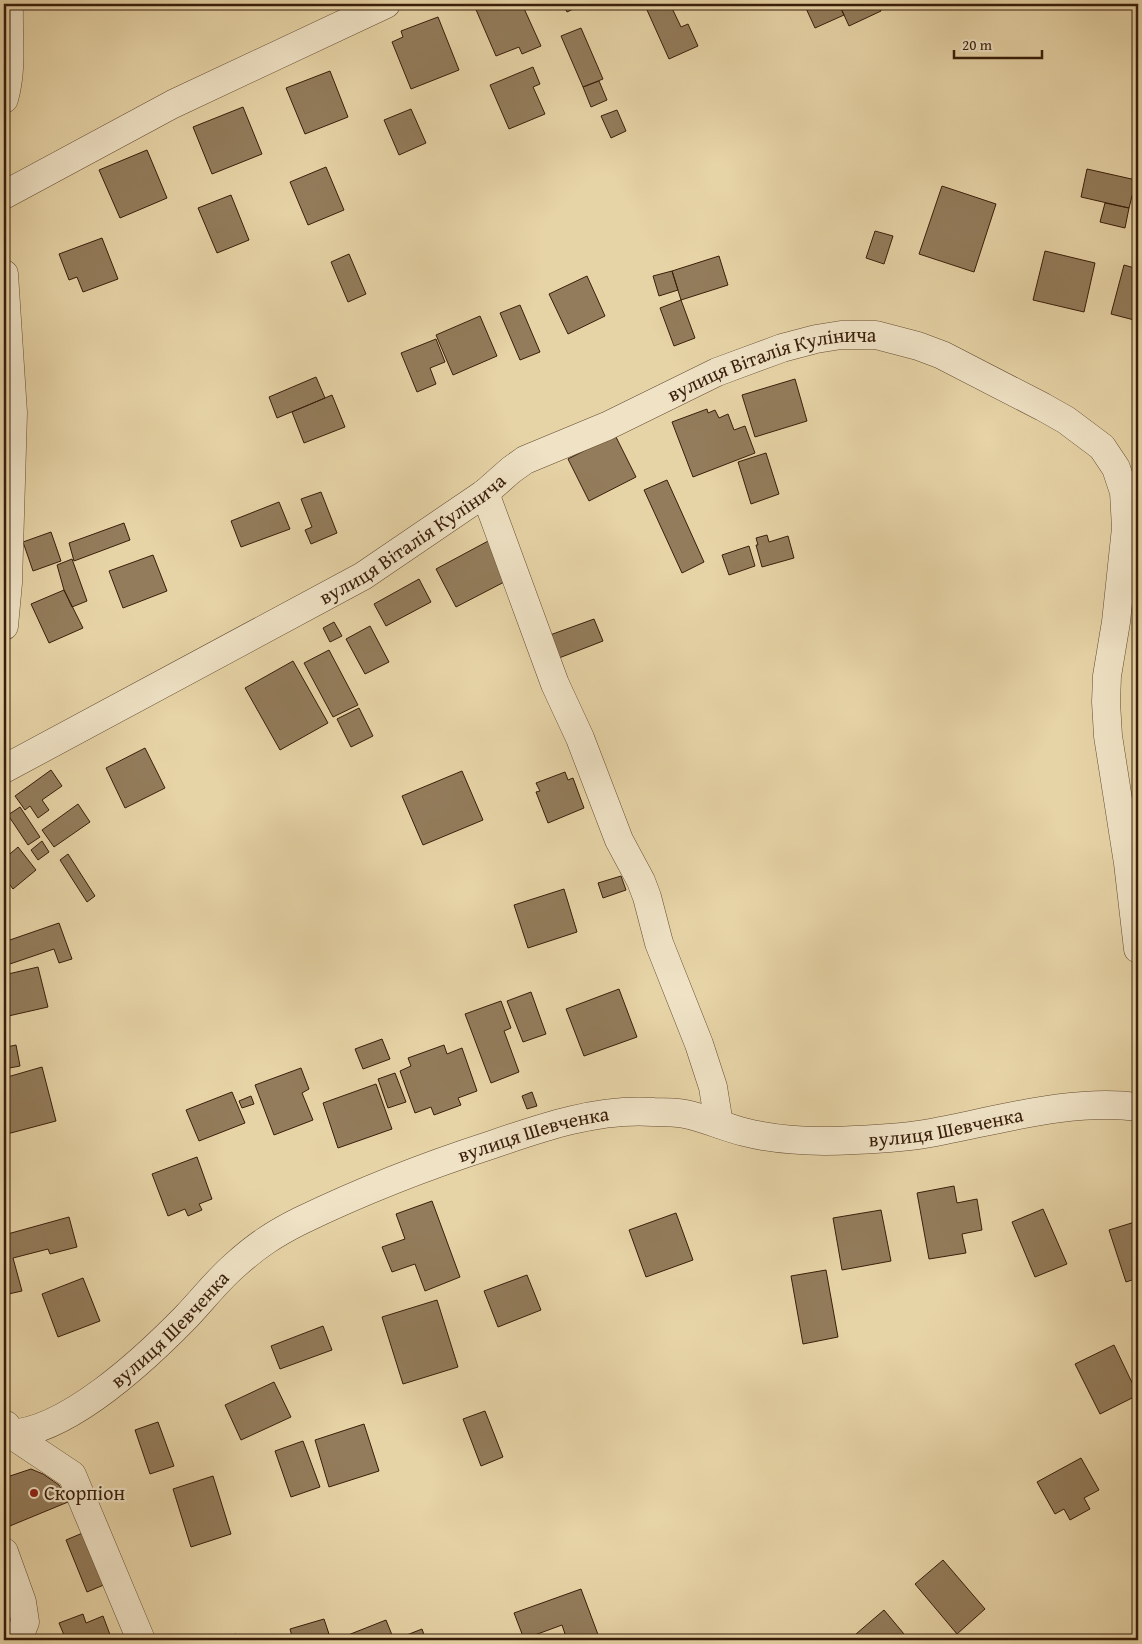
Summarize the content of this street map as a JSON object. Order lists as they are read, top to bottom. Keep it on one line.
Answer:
{"streets":{"street":["вулиця Віталія Кулінича","вулиця Шевченка"]},"places":["Скорпіон"],"scale_bar":"20 m"}
